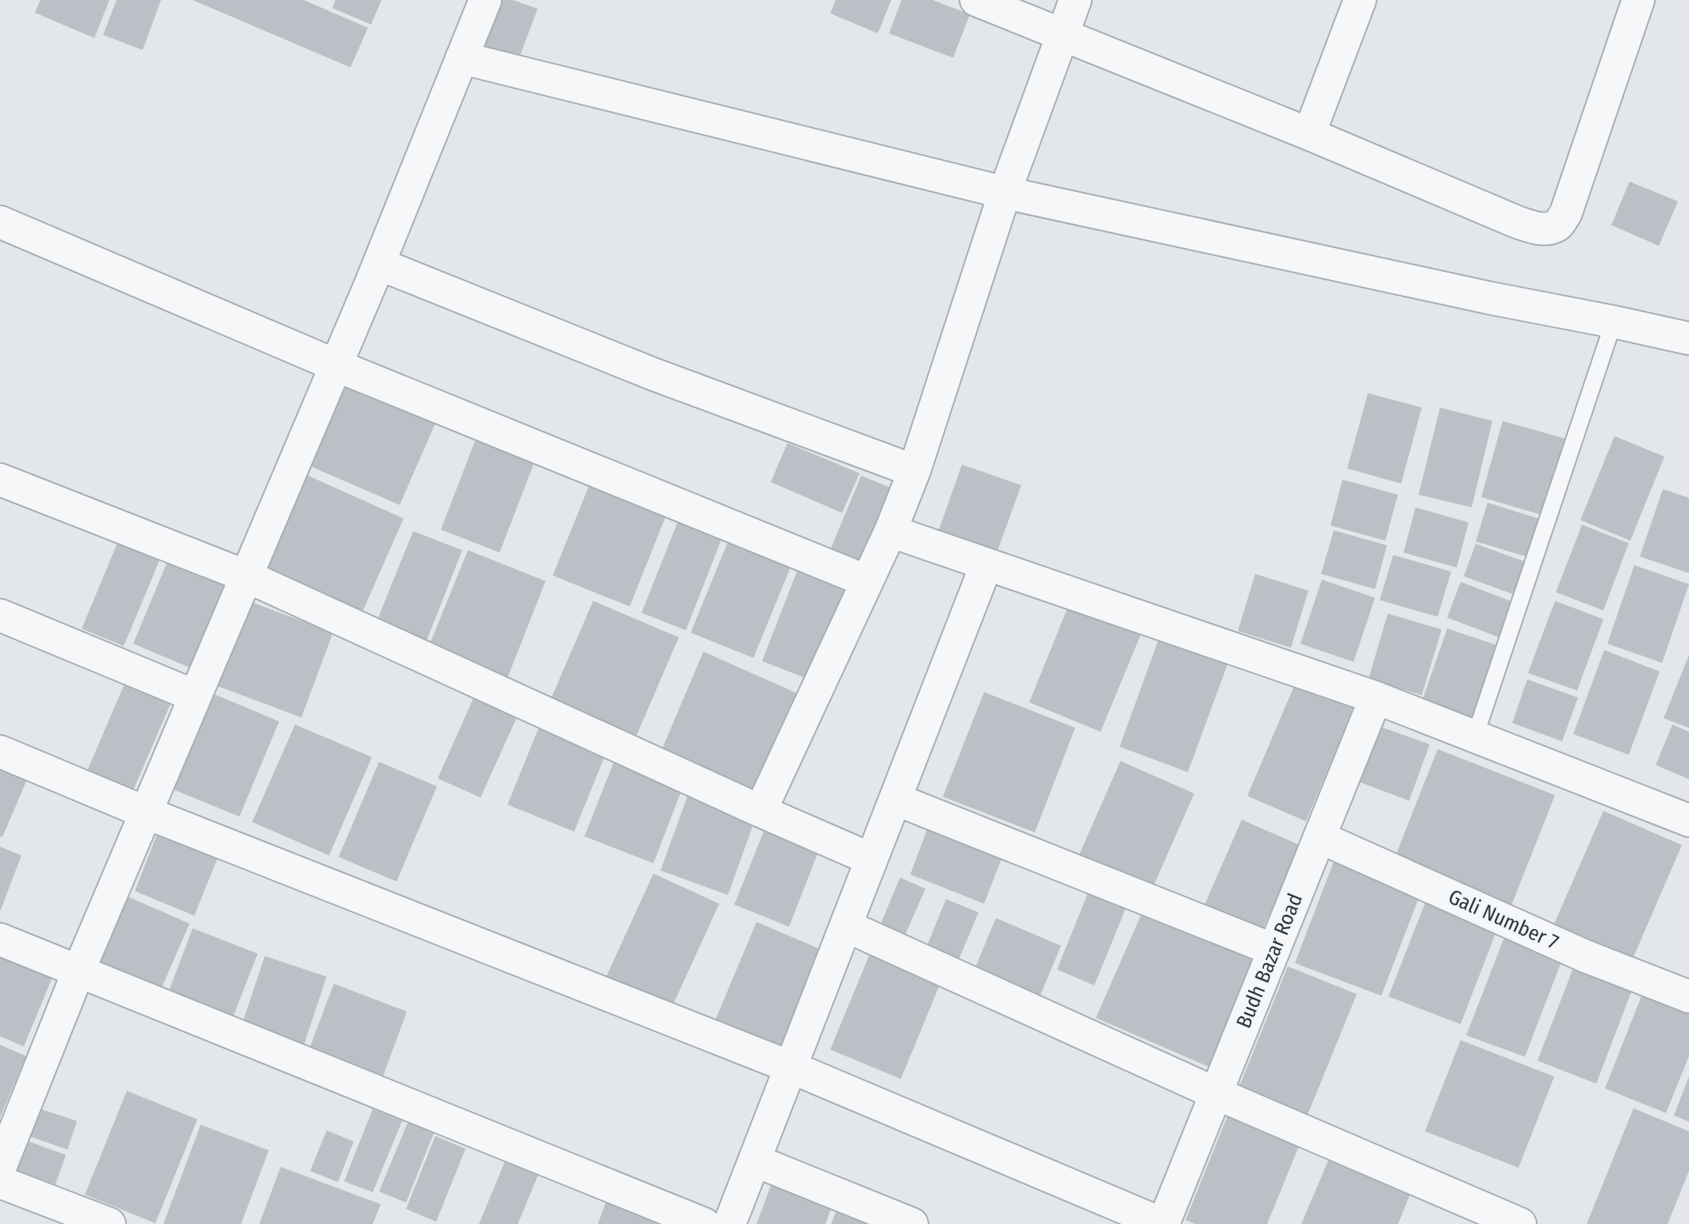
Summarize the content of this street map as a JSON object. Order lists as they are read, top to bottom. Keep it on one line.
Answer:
{"streets":{"street":["Gali Number 7","Budh Bazar Road"]},"crossings":[["Gali Number 7","Budh Bazar Road"]]}
